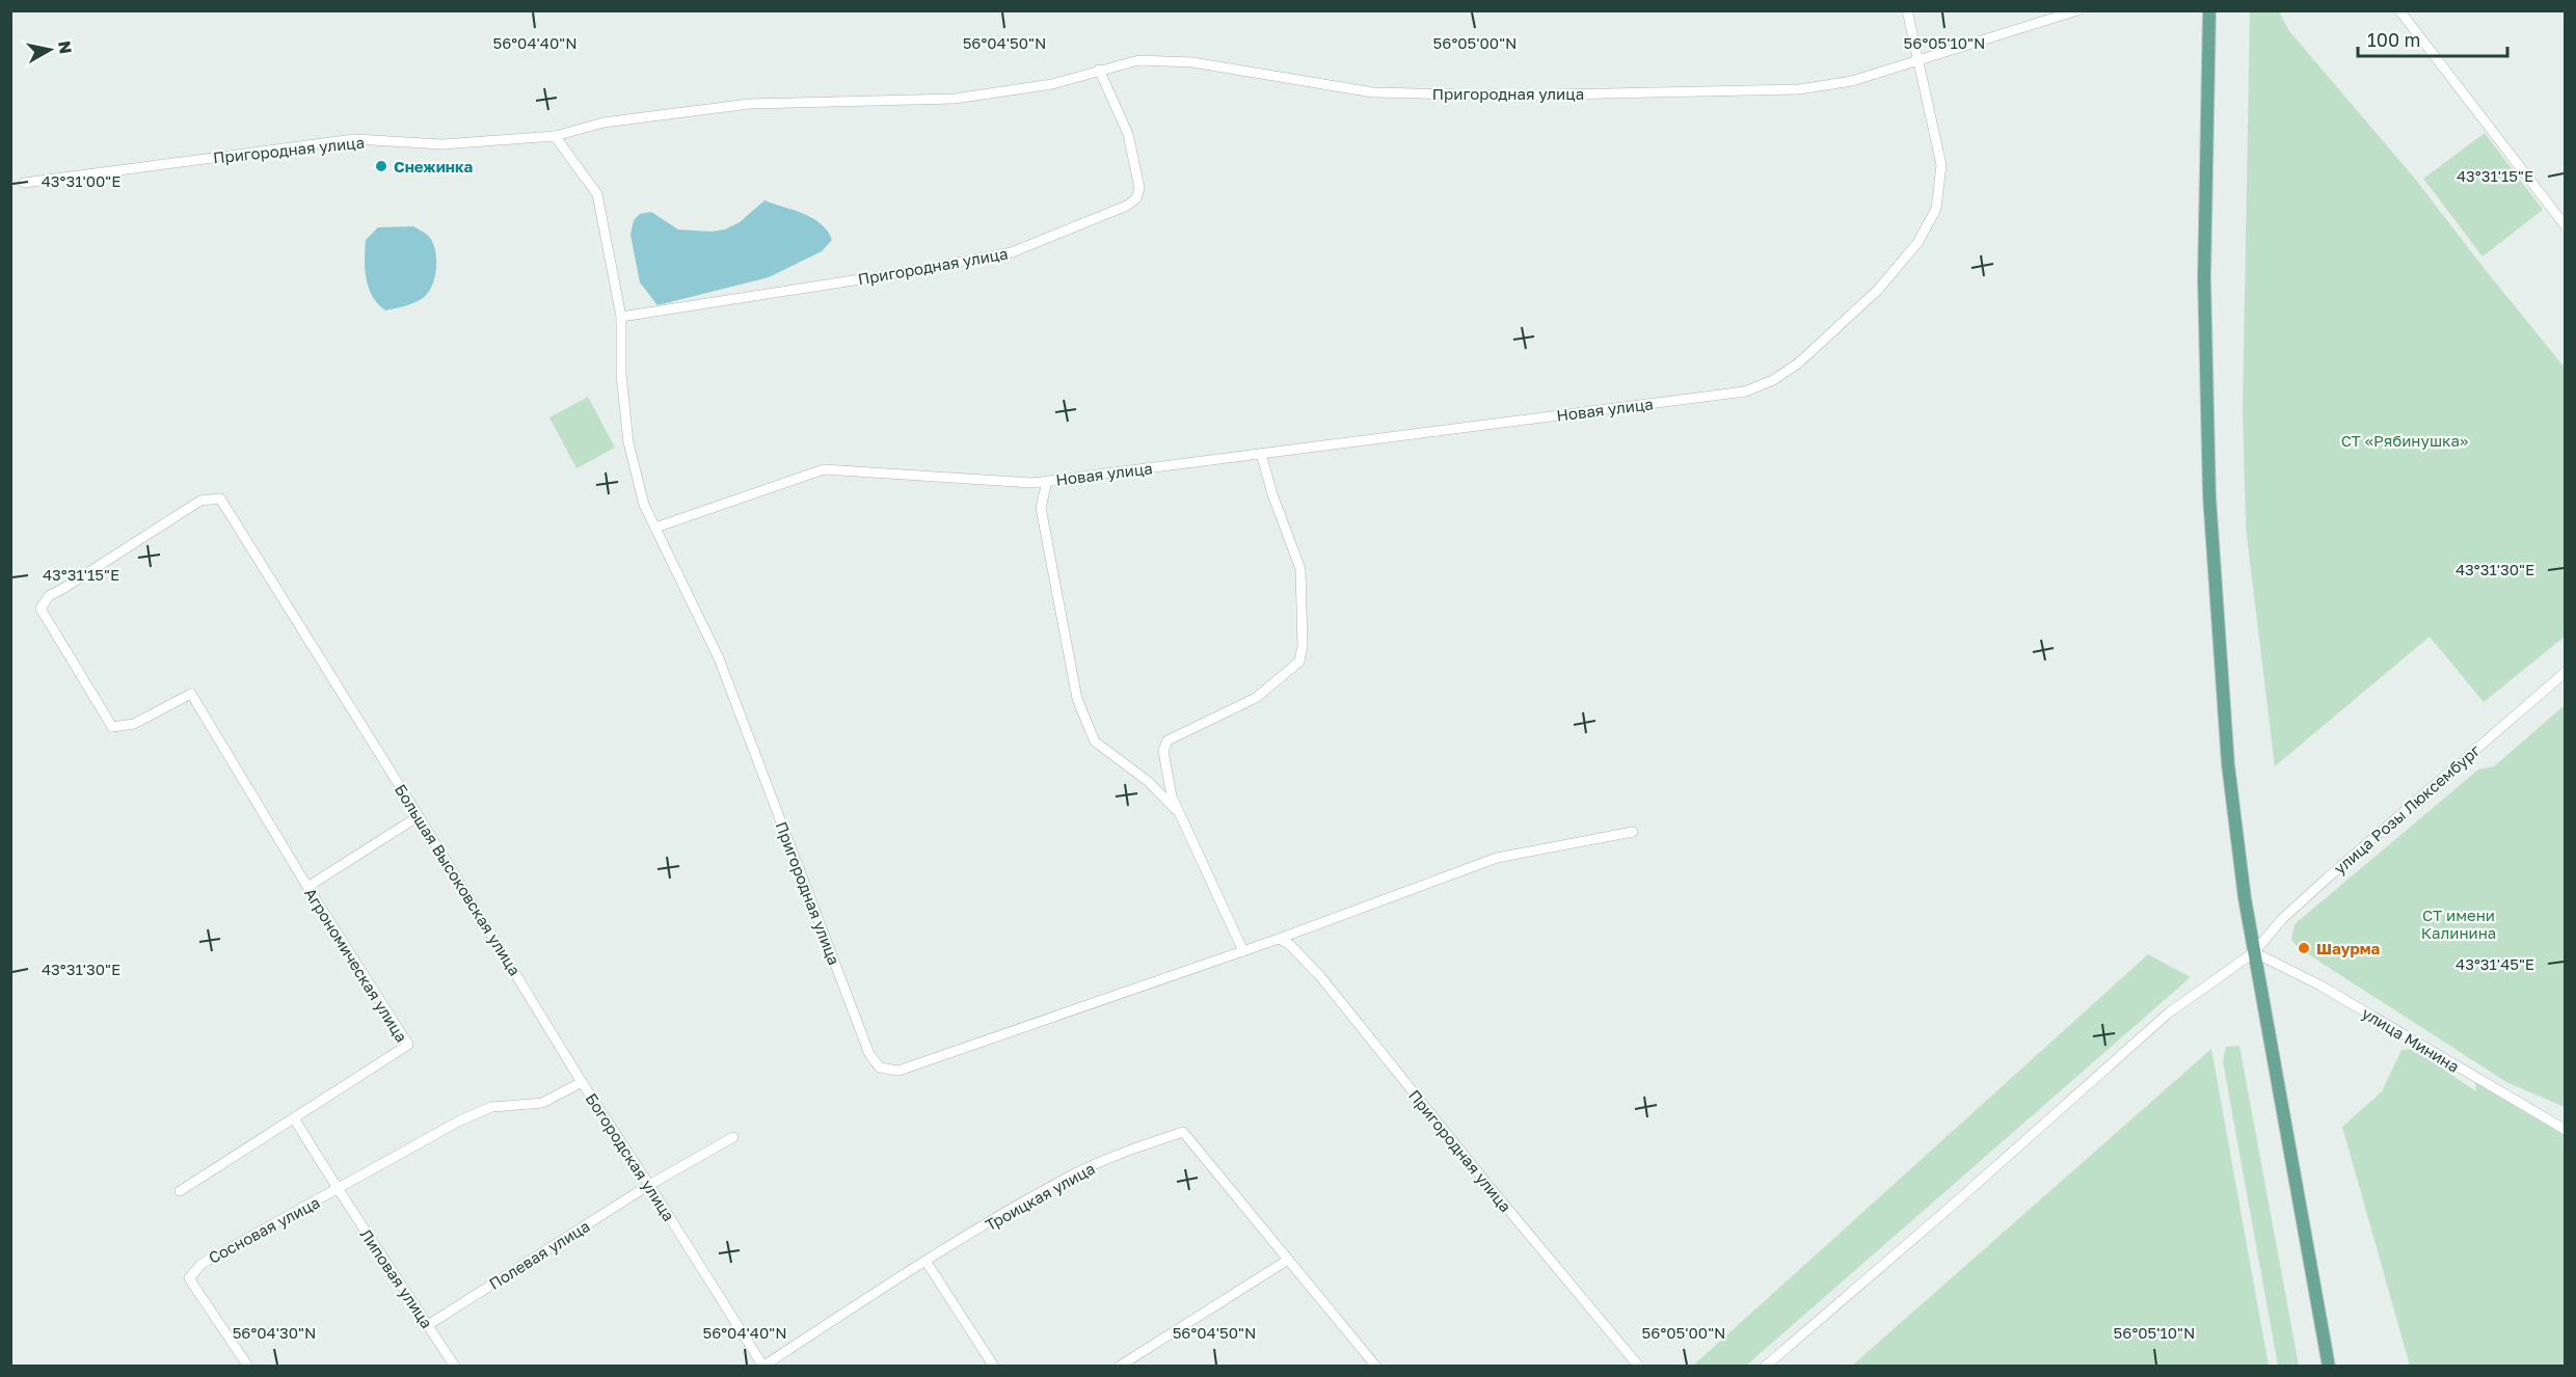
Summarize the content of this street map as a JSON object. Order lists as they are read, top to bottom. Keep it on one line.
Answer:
{"streets":{"street":["Пригородная улица","Новая улица","улица Розы Люксембург","Большая Высоковская улица","Агрономическая улица","улица Минина","Богородская улица","Троицкая улица","Сосновая улица","Полевая улица","Липовая улица"]},"crossings":[["Пригородная улица","Новая улица"],["улица Розы Люксембург","улица Минина"],["Большая Высоковская улица","Агрономическая улица"],["Большая Высоковская улица","Богородская улица"],["Агрономическая улица","Липовая улица"],["Богородская улица","Троицкая улица"],["Богородская улица","Сосновая улица"],["Богородская улица","Полевая улица"],["Богородская улица","Липовая улица"],["Сосновая улица","Липовая улица"],["Полевая улица","Липовая улица"]],"parks":["СТ «Рябинушка»","СТ имени Калинина"],"places":["Снежинка","Шаурма"],"scale_bar":"100 m","north":"right","coordinates":["56°04'40\"N","56°04'50\"N","56°05'00\"N","56°05'10\"N","43°31'15\"E","43°31'00\"E","43°31'30\"E","43°31'45\"E","56°04'30\"N"]}
